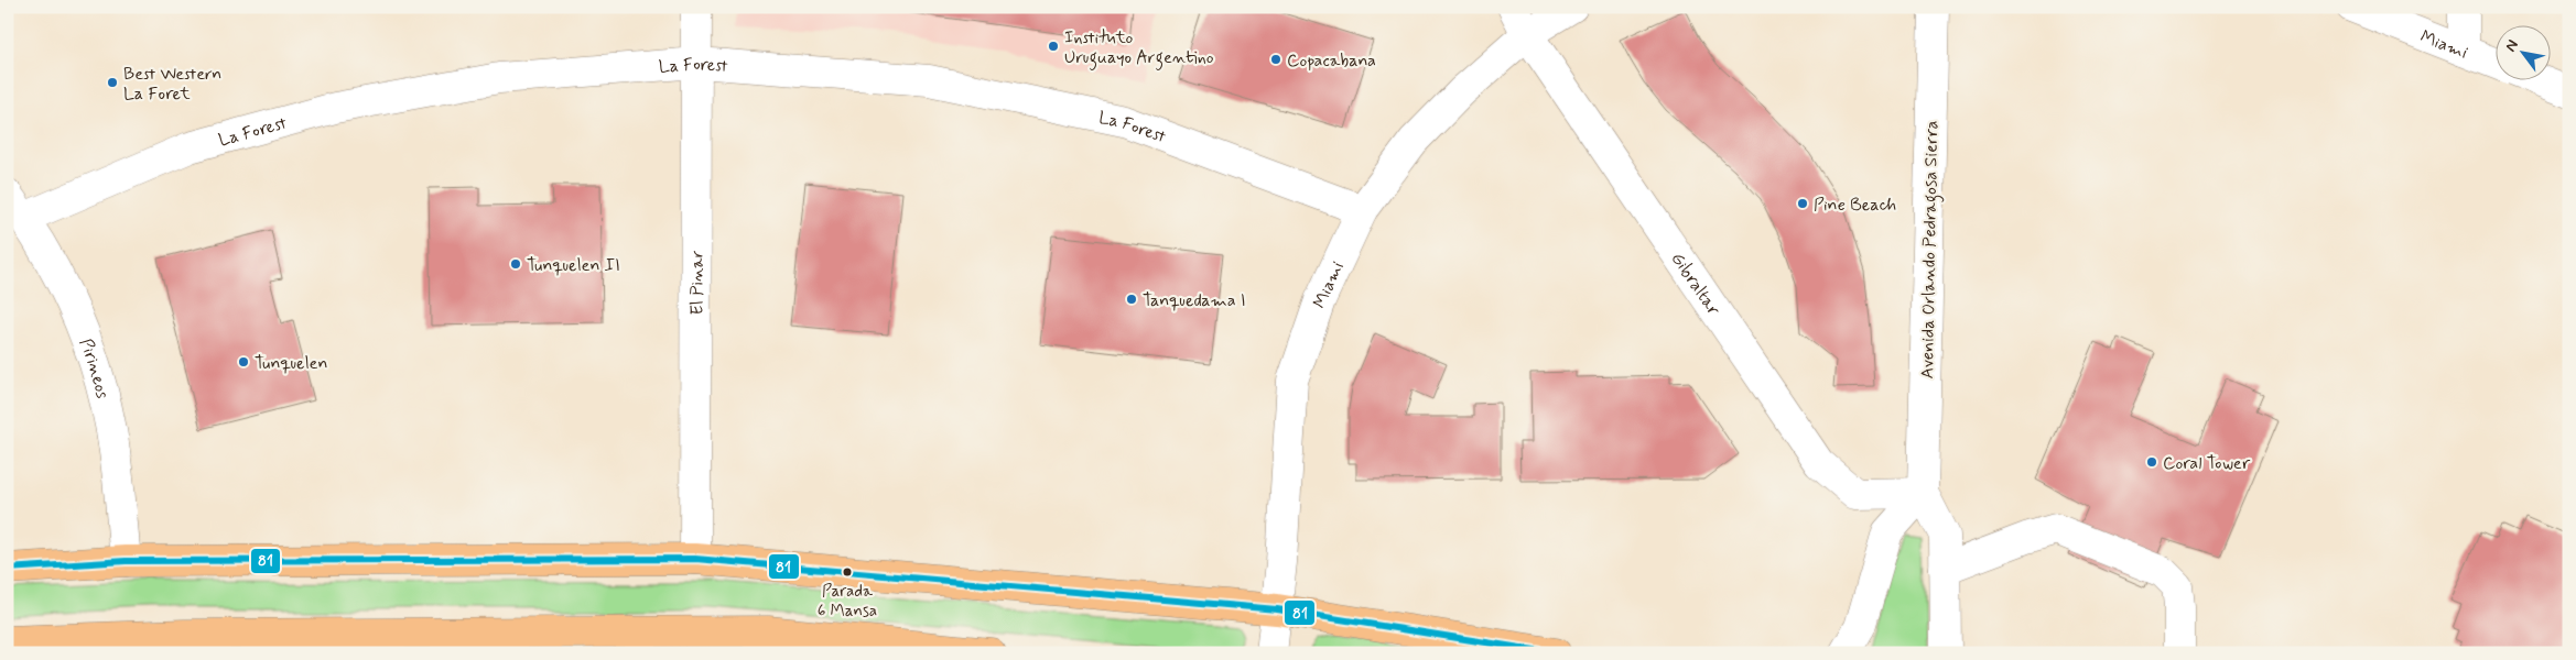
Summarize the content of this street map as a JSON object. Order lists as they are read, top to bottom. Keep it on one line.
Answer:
{"streets":{"street":["Miami","La Forest","Avenida Orlando Pedragosa Sierra","El Pinar","Gibraltar","Pirineos"]},"crossings":[["Miami","La Forest"],["Miami","Gibraltar"],["La Forest","El Pinar"],["La Forest","Pirineos"],["Avenida Orlando Pedragosa Sierra","Gibraltar"]],"places":["Instituto Uruguayo Argentino","Copacabana","Best Western La Foret","Pine Beach","Tunquelen II","Tanquedama I","Tunquelen","Coral Tower","Parada 6 Mansa"],"lines":["transit line 81"],"north":"top left"}
